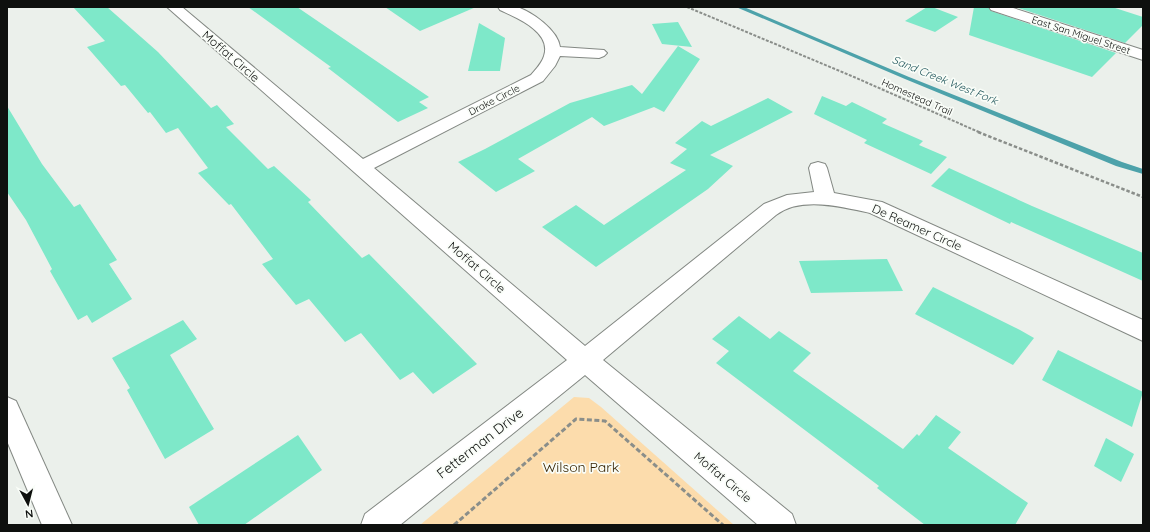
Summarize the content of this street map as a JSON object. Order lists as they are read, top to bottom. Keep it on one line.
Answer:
{"streets":{"street":["East San Miguel Street","Moffat Circle","Drake Circle","De Reamer Circle","Fetterman Drive"],"path":["Homestead Trail"]},"crossings":[["Moffat Circle","Drake Circle"],["Moffat Circle","De Reamer Circle"],["Moffat Circle","Fetterman Drive"],["De Reamer Circle","Fetterman Drive"]],"water":["Sand Creek West Fork"],"parks":["Wilson Park"],"north":"bottom"}
